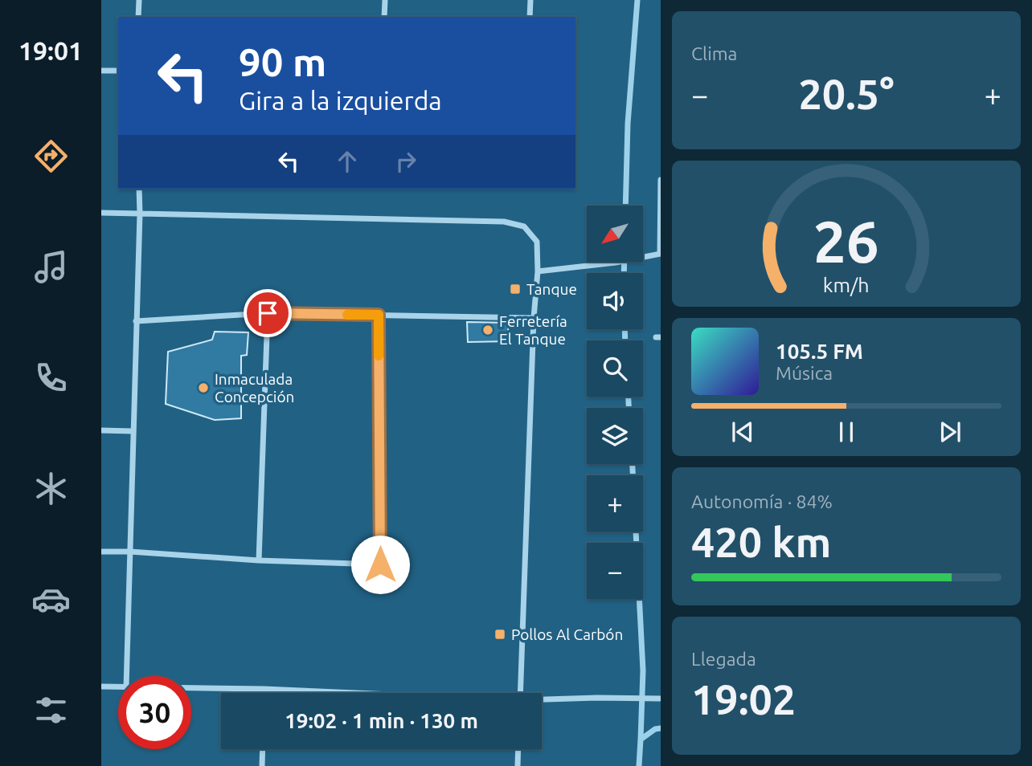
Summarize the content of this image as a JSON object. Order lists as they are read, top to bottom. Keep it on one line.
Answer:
{"places":{"transit":["Tanque","Pollos Al Carbón"],"other":["Ferretería El Tanque","Inmaculada Concepción"]},"north":"bottom left","page":{"tabs":"19:01","tile":["Clima",["Autonomía · 84%","420 km"],["Llegada","19:02"]],"turn":["90 m","Gira a la izquierda"],"heat":["−","20.5°","+"],"map_buttons":["+","−"],"song":["105.5 FM","Música"],"limit":"30","trip":"19:02 · 1 min · 130 m","gauge":["26","km/h"]}}
